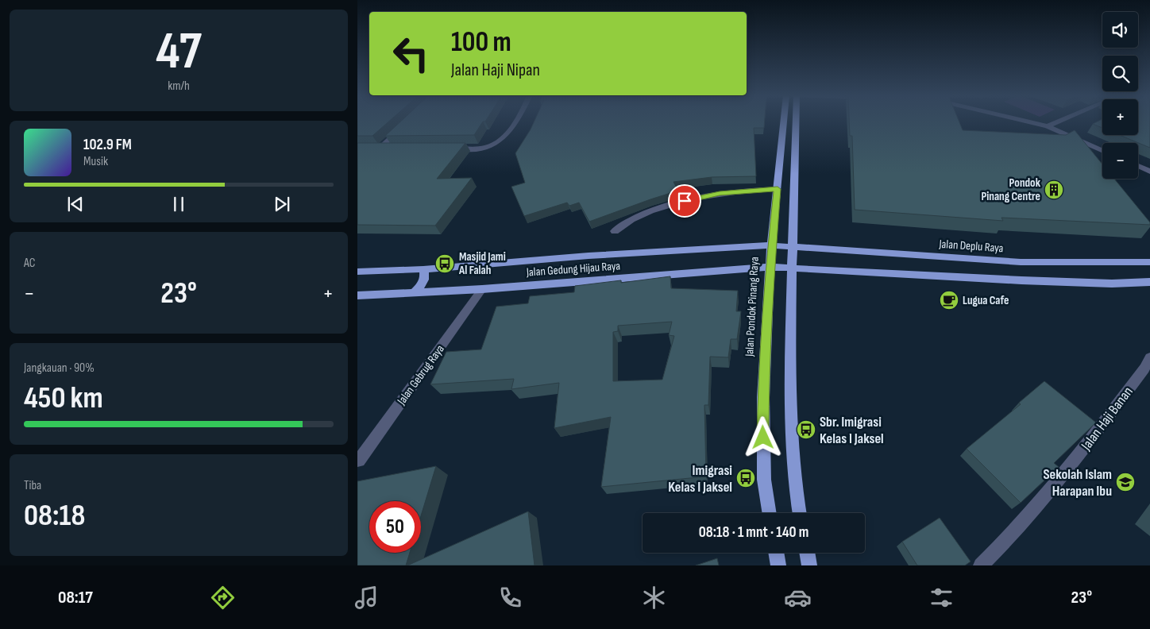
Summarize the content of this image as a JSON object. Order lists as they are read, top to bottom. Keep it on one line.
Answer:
{"streets":{"main road":["Jalan Deplu Raya","Jalan Gedung Hijau Raya","Jalan Pondok Pinang Raya"],"street":["Jalan Gebrug Raya","Jalan Haji Banan"]},"crossings":[["Jalan Deplu Raya","Jalan Gedung Hijau Raya"],["Jalan Gedung Hijau Raya","Jalan Pondok Pinang Raya"],["Jalan Gedung Hijau Raya","Jalan Gebrug Raya"]],"places":{"building":["Pondok Pinang Centre"],"bus stop":["Masjid Jami Al Falah","Sbr. Imigrasi Kelas I Jaksel","Imigrasi Kelas I Jaksel"],"cafe":["Lugua Cafe"],"school or university":["Sekolah Islam Harapan Ibu"]},"page":{"tile":[["47","km/h"],"AC",["Jangkauan · 90%","450 km"],["Tiba","08:18"]],"map_buttons":["+","−"],"turn":["100 m","Jalan Haji Nipan"],"song":["102.9 FM","Musik"],"heat":["−","23°","+"],"limit":"50","trip":"08:18 · 1 mnt · 140 m","tabs":["08:17","23°"]}}
